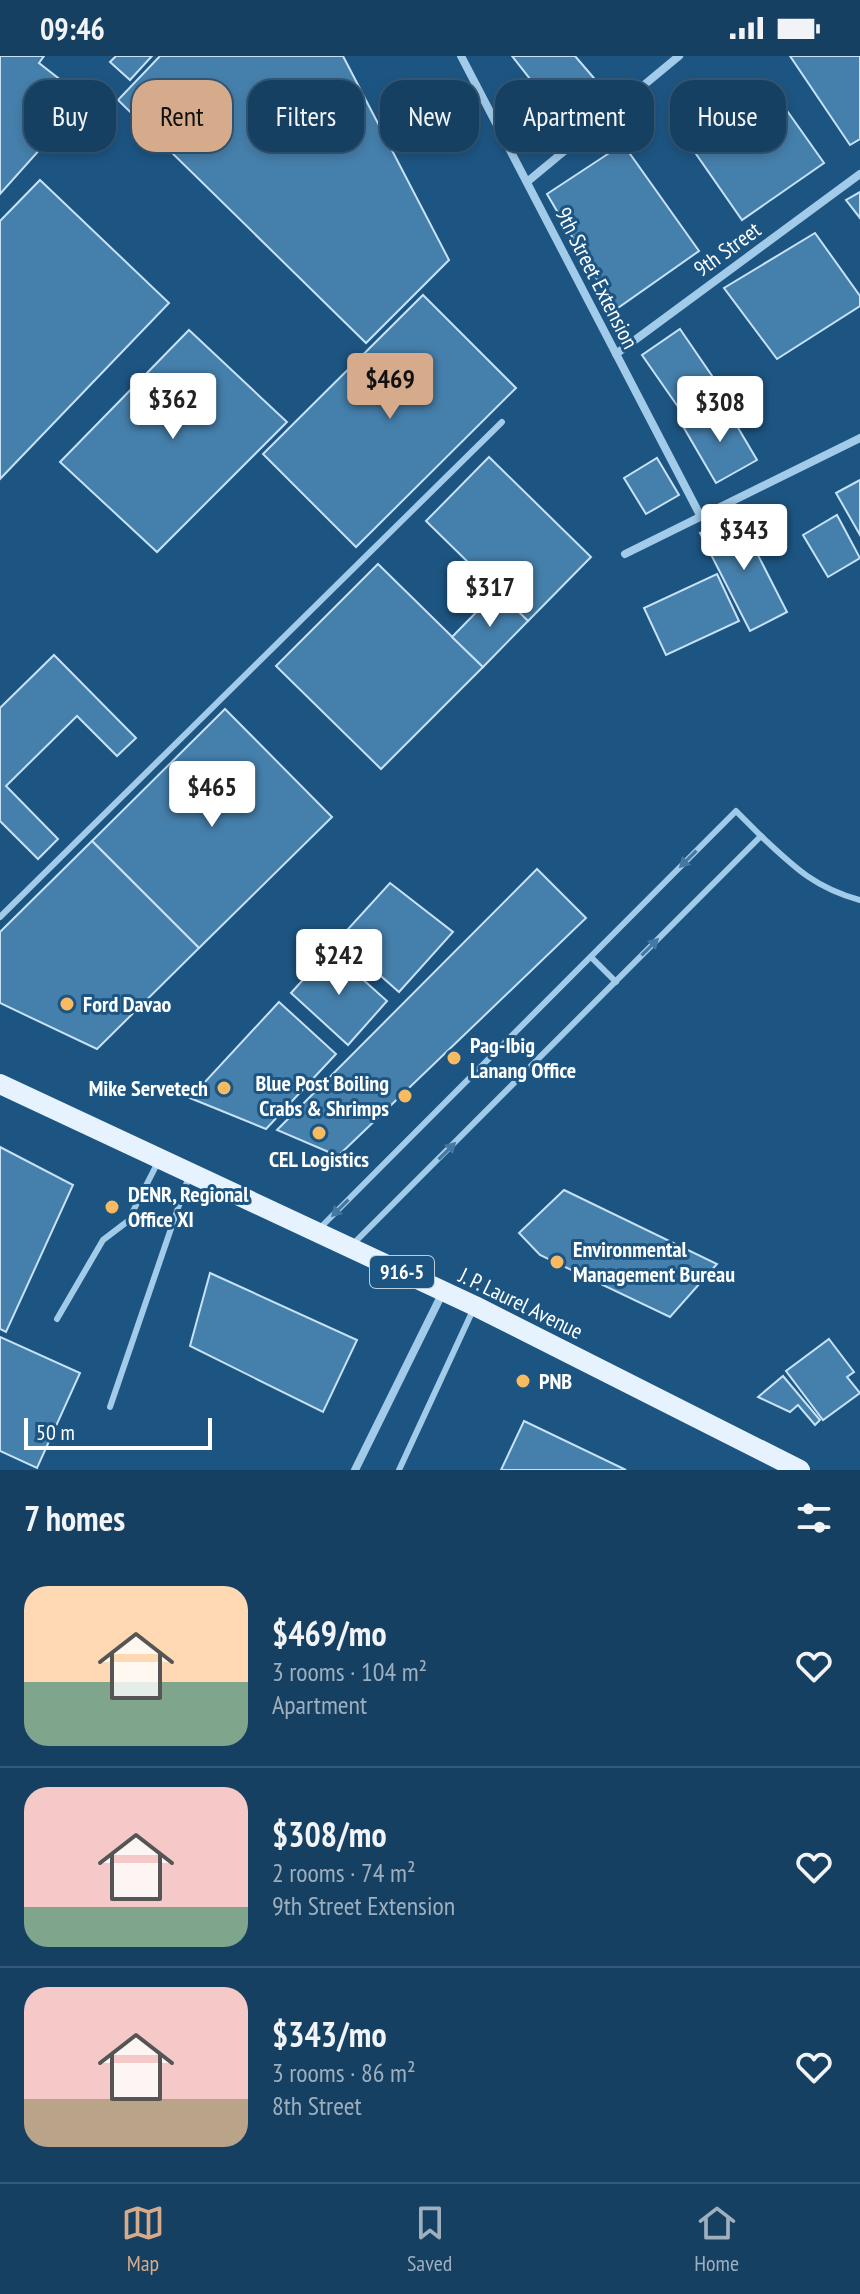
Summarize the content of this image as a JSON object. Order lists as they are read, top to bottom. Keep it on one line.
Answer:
{"streets":{"main road":["916-5","J. P. Laurel Avenue"],"street":["9th Street","9th Street Extension"]},"crossings":[["9th Street","9th Street Extension"]],"places":["Ford Davao","Pag-Ibig Lanang Office","Mike Servetech","Blue Post Boiling Crabs & Shrimps","CEL Logistics","DENR, Regional Office XI","Environmental Management Bureau","PNB"],"scale_bar":"50 m","page":{"status":"09:46","chip":["Buy","Rent","Filters","New","Apartment","House"],"price":["$469","$362","$308","$343","$317","$465","$242"],"scale":"50 m","heading":"7 homes","list":[{"name":"$469/mo","note":"3 rooms · 104 m² · Apartment"},{"name":"$308/mo","note":"2 rooms · 74 m² · 9th Street Extension"},{"name":"$343/mo","note":"3 rooms · 86 m² · 8th Street"}],"tabs":["Map","Saved","Home"]}}
